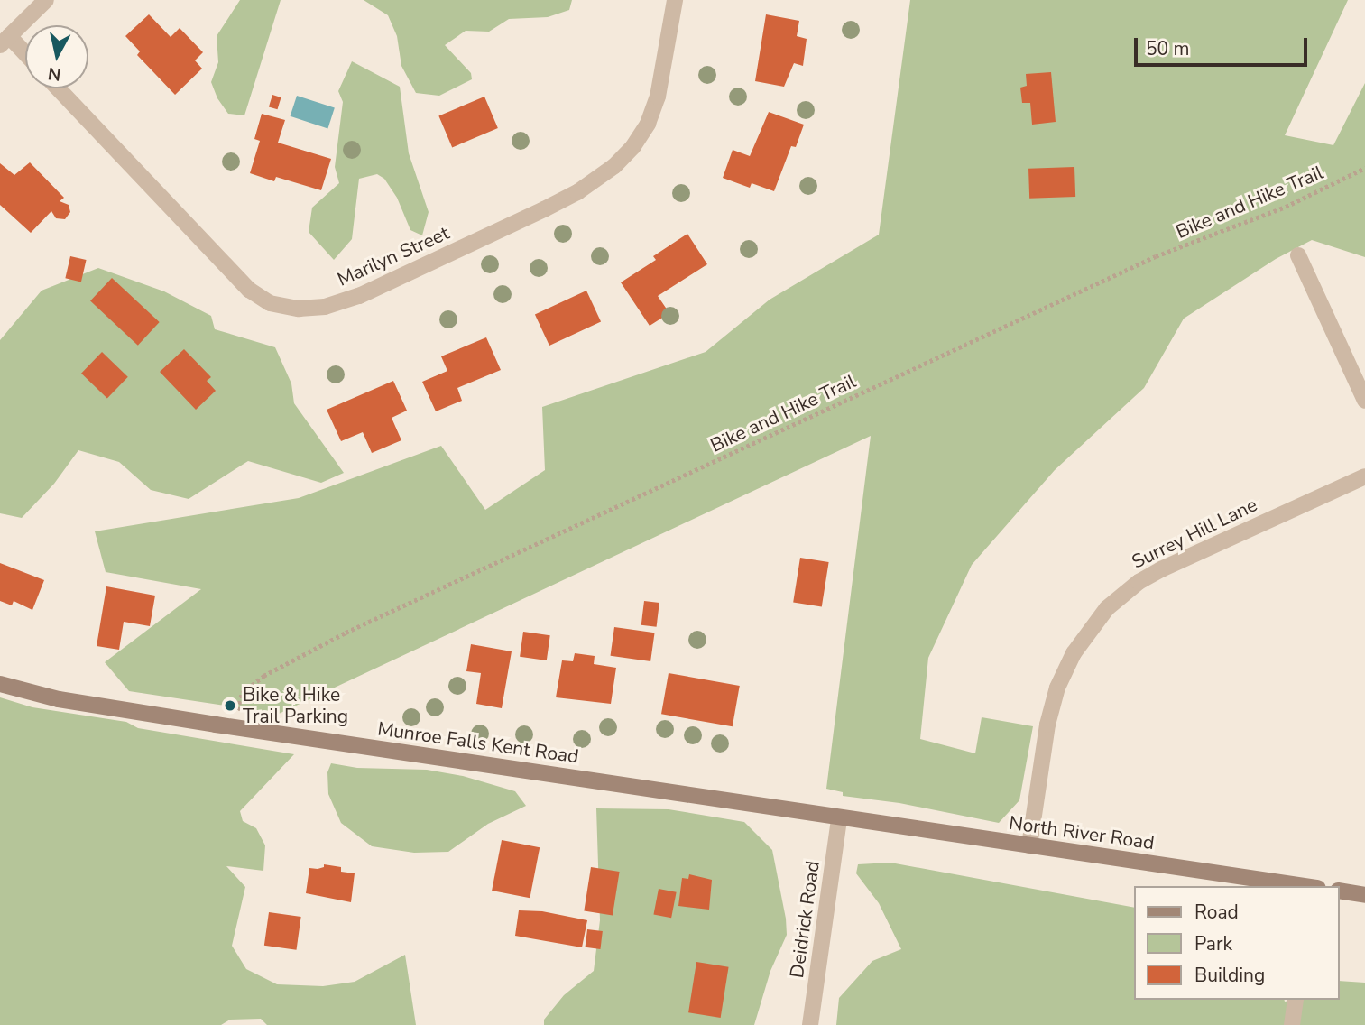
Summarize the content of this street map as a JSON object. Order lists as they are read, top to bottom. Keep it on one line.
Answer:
{"streets":{"street":["Marilyn Street","Surrey Hill Lane","Munroe Falls Kent Road","North River Road","Deidrick Road"],"path":["Bike and Hike Trail"]},"crossings":[["Surrey Hill Lane","North River Road"],["Munroe Falls Kent Road","North River Road"],["Munroe Falls Kent Road","Deidrick Road"],["North River Road","Deidrick Road"]],"places":["Bike & Hike Trail Parking"],"legend":["Road","Park","Building"],"scale_bar":"50 m","north":"bottom"}
